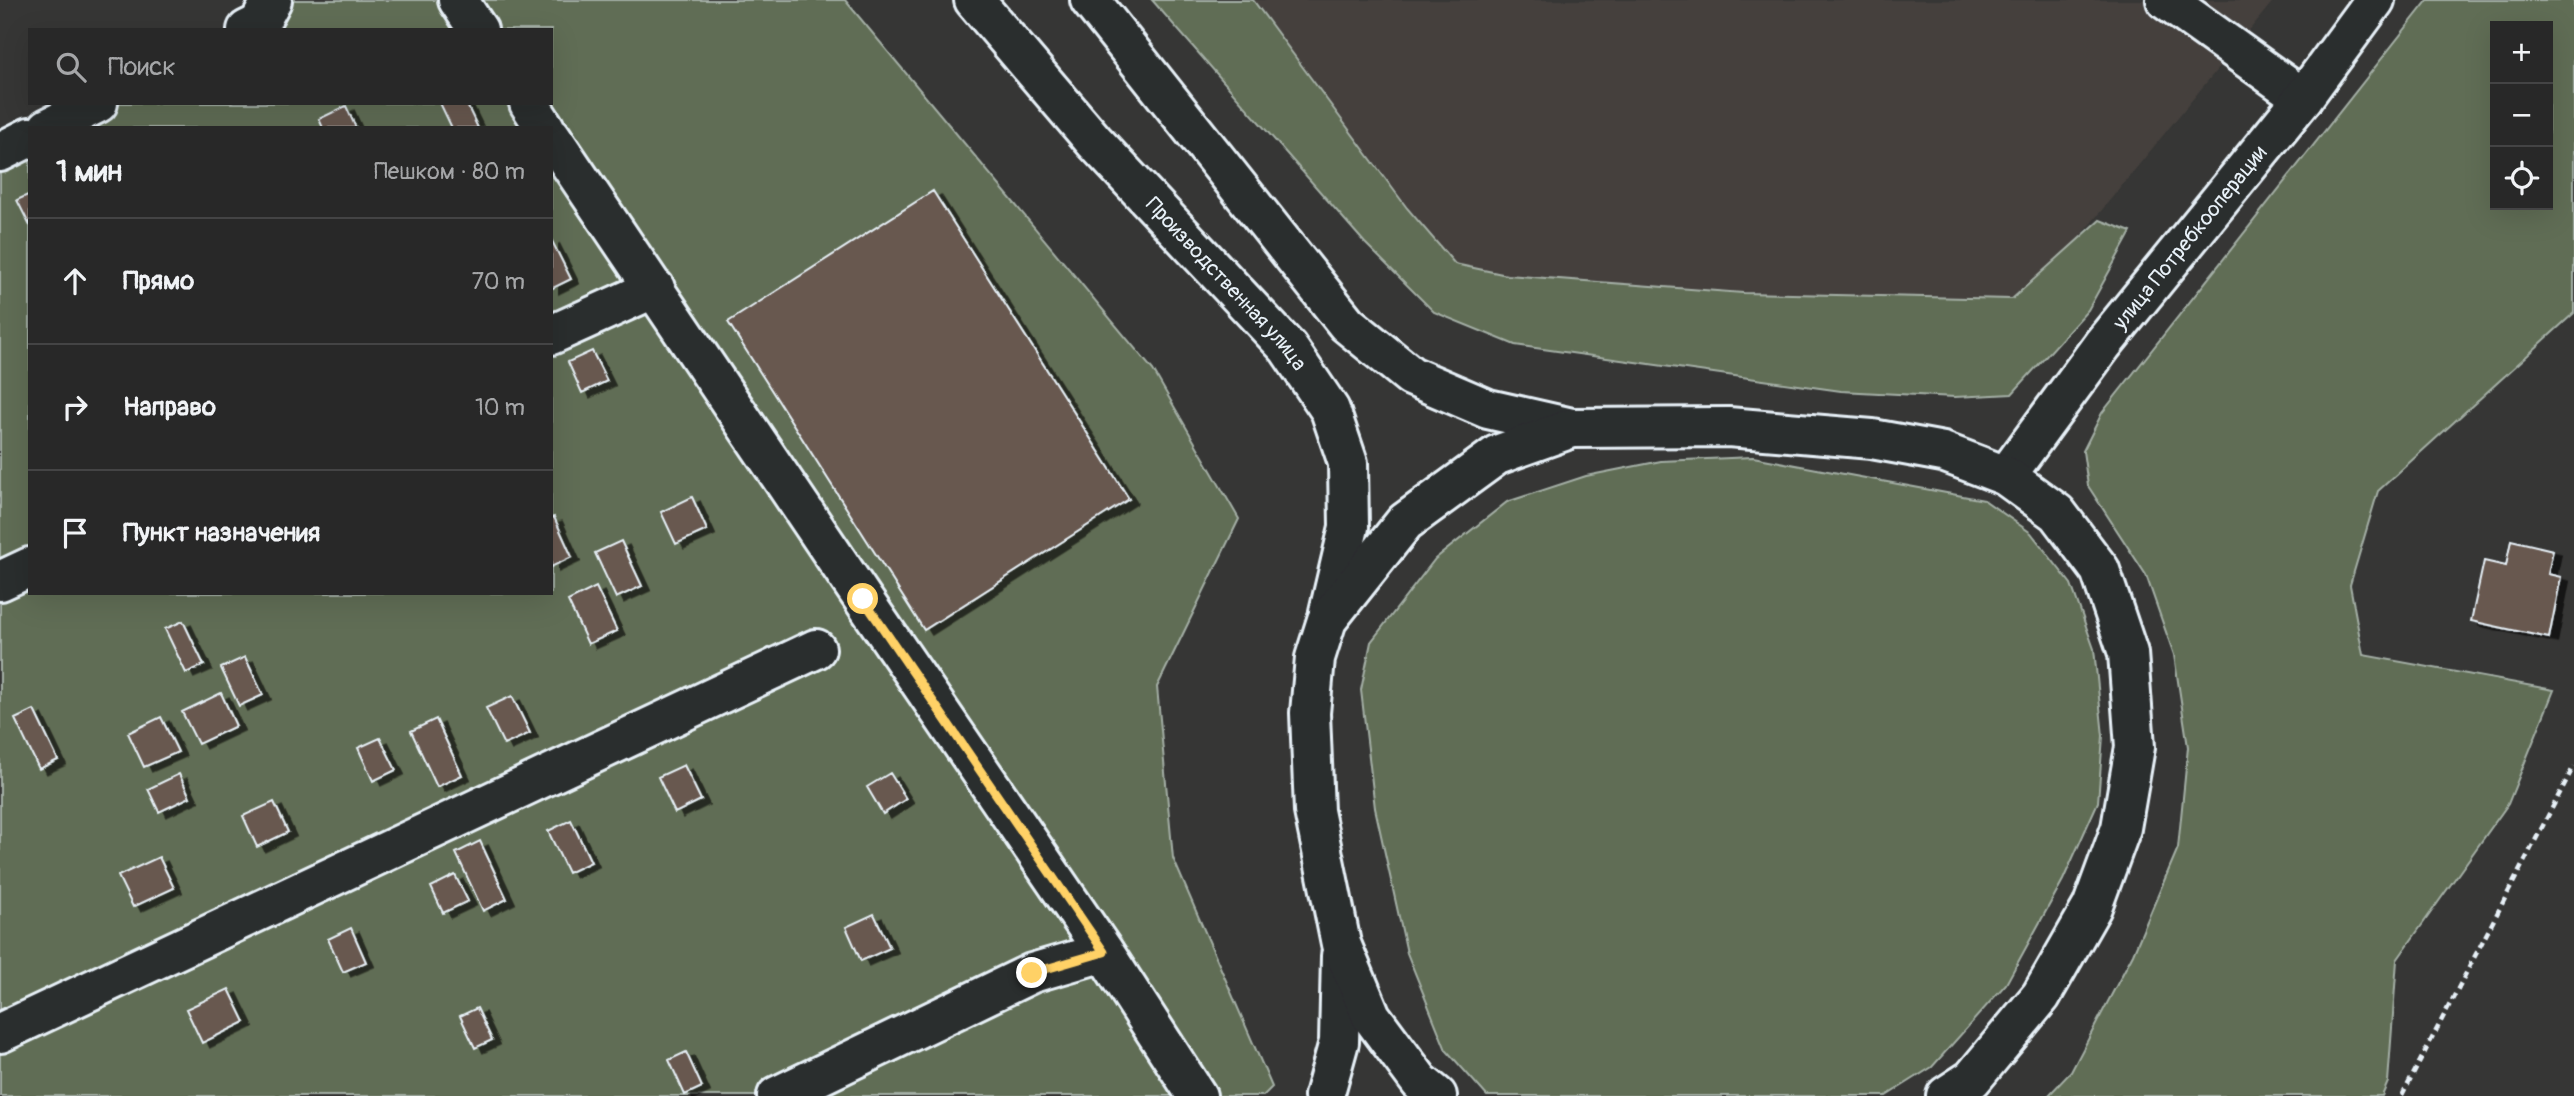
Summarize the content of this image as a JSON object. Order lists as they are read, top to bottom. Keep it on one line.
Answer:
{"streets":{"main road":["улица Потребкооперации","Производственная улица"]},"page":{"map_buttons":["+","−"],"search":"Поиск","heading":["1 мин","Пешком · 80 m"],"list":[["Прямо","70 m"],["Направо","10 m"],"Пункт назначения"]}}
